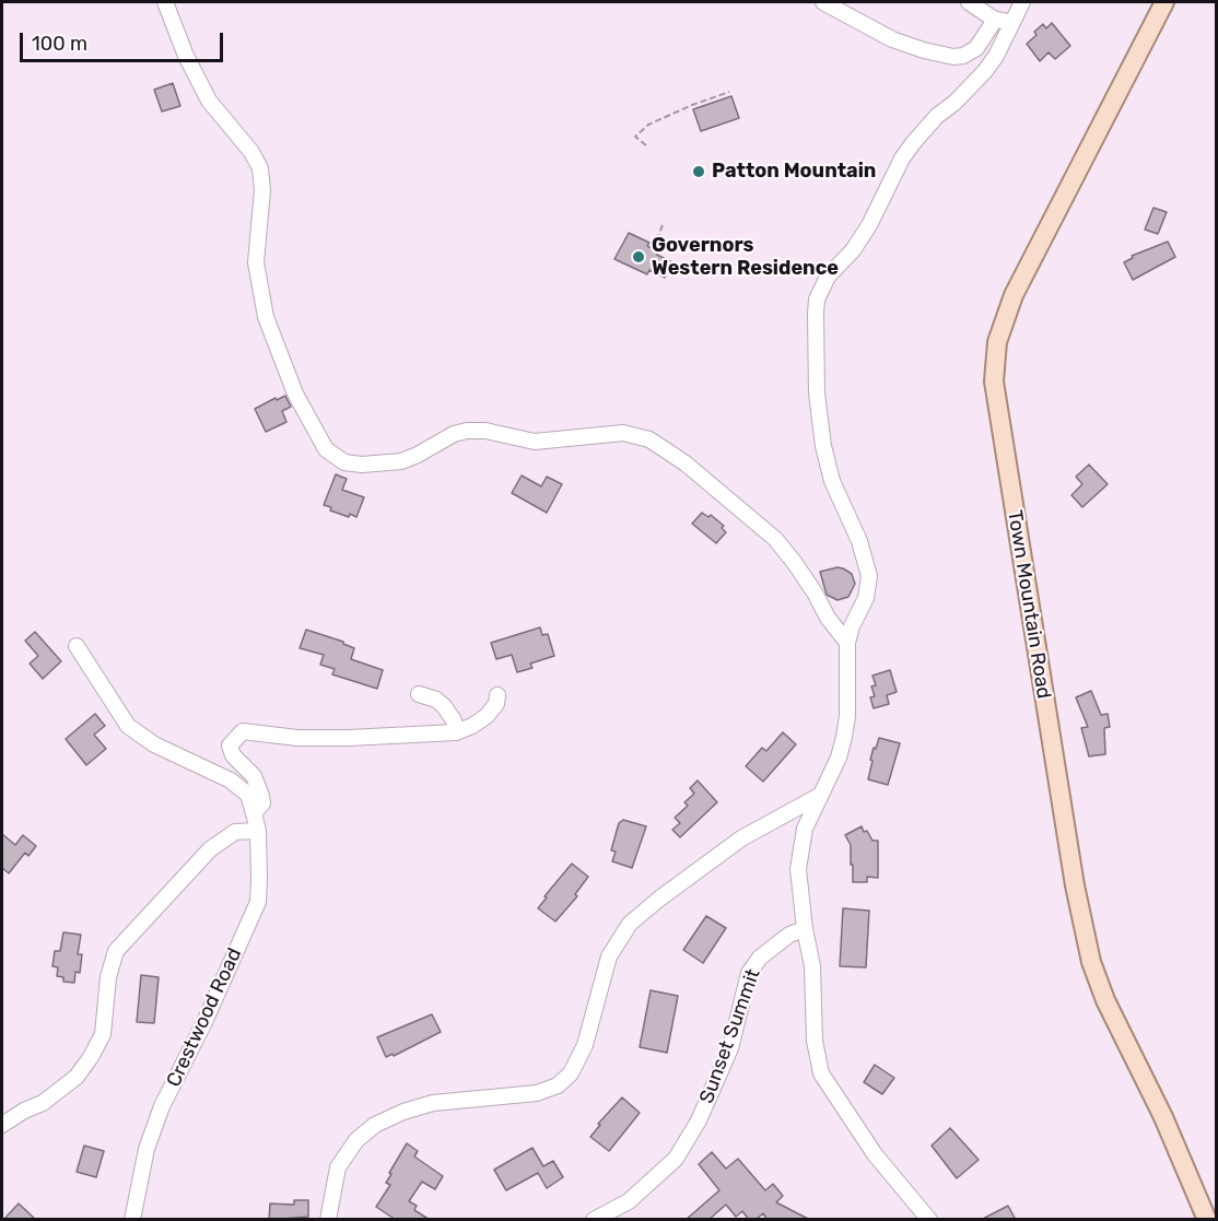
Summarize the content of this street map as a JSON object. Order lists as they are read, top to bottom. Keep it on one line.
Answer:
{"streets":{"main road":["Town Mountain Road"],"street":["Crestwood Road","Sunset Summit"]},"places":["Patton Mountain","Governors Western Residence"],"scale_bar":"100 m"}
